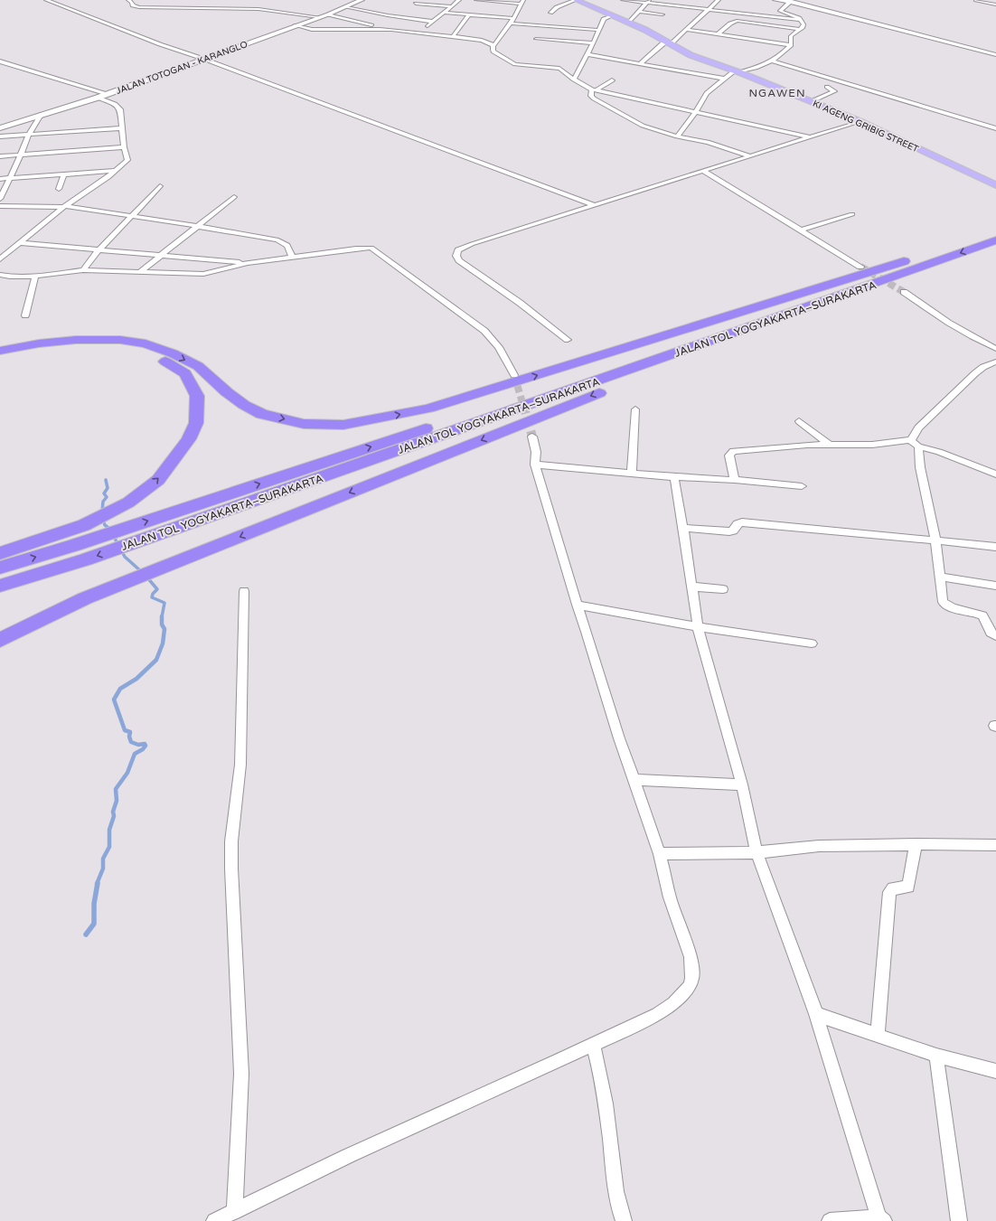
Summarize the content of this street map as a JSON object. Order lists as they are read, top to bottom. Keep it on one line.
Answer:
{"streets":{"highway":["JALAN TOL YOGYAKARTA–SURAKARTA"],"main road":["JALAN TOTOGAN - KARANGLO","KI AGENG GRIBIG STREET"]},"districts":["NGAWEN"]}
